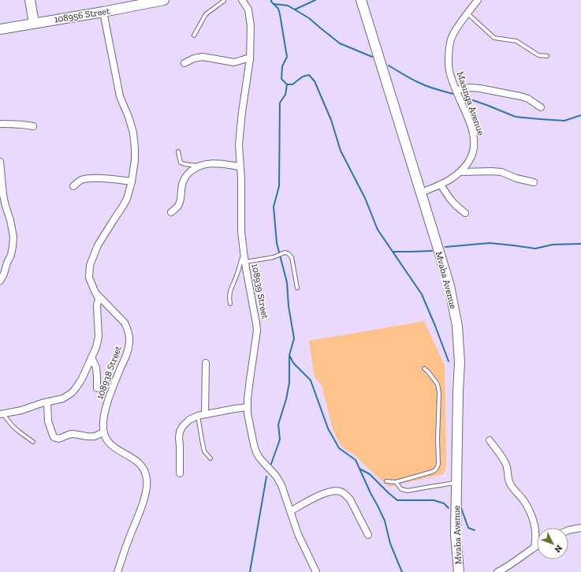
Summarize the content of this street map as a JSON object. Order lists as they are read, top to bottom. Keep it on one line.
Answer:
{"streets":{"street":["108956 Street","Masinga Avenue","Mvaba Avenue","108939 Street","108938 Street"]},"crossings":[["108956 Street","108938 Street"],["Masinga Avenue","Mvaba Avenue"]],"north":"bottom right"}
